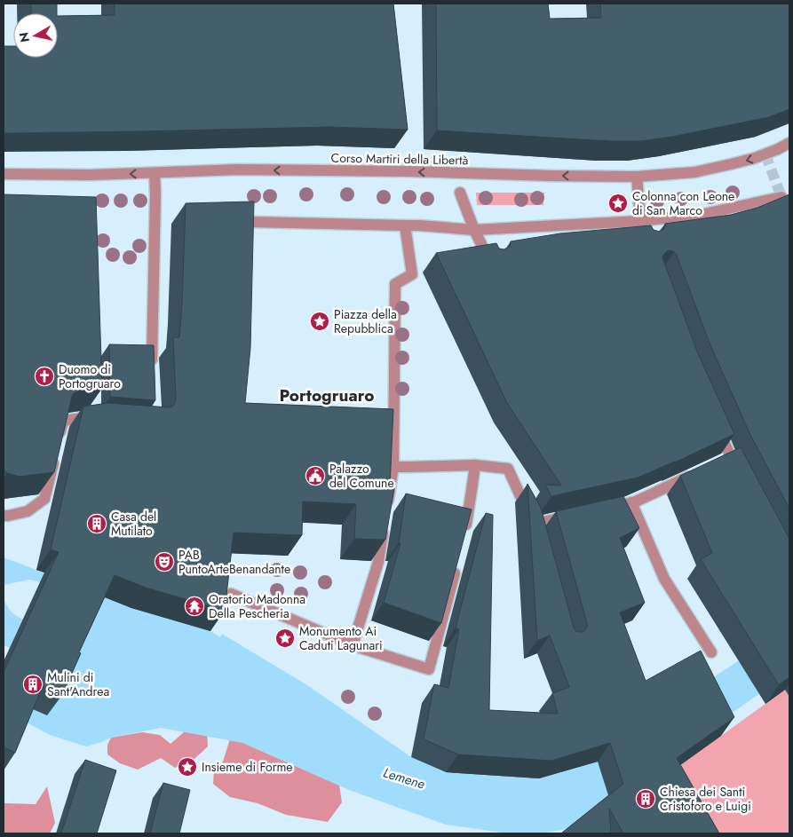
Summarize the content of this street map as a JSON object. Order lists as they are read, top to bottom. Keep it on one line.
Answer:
{"streets":{"street":["Corso Martiri della Libertà"]},"districts":["Portogruaro"],"water":["Lemene"],"places":{"place":["Colonna con Leone di San Marco","Piazza della Repubblica","Monumento Ai Caduti Lagunari","Insieme di Forme"],"church":["Duomo di Portogruaro"],"public building":["Palazzo del Comune"],"building":["Casa del Mutilato","Mulini di Sant'Andrea","Chiesa dei Santi Cristoforo e Luigi"],"theatre":["PAB PuntoArteBenandante"],"temple":["Oratorio Madonna Della Pescheria"]},"north":"left"}
